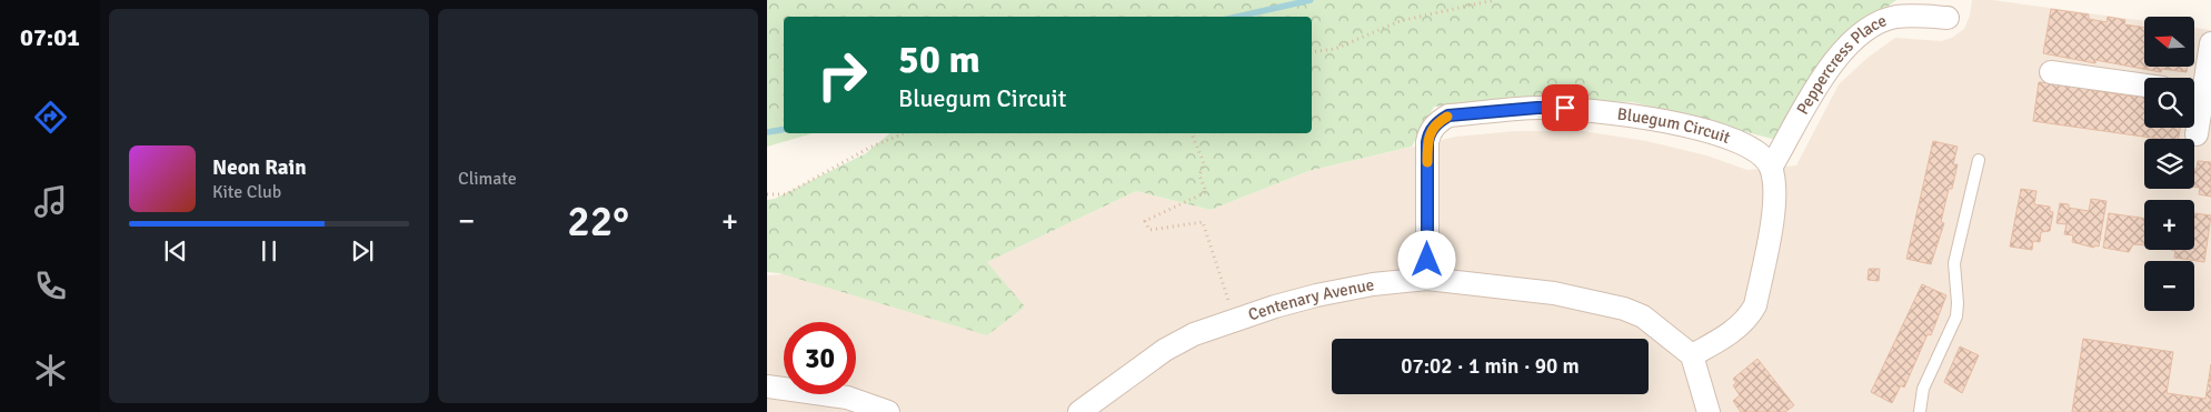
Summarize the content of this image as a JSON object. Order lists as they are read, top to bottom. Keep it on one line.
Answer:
{"streets":{"street":["Peppercress Place","Bluegum Circuit","Centenary Avenue"]},"crossings":[["Peppercress Place","Bluegum Circuit"],["Bluegum Circuit","Centenary Avenue"]],"north":"left","page":{"tabs":"07:01","tile":"Climate","map_buttons":["+","−"],"turn":["50 m","Bluegum Circuit"],"song":["Neon Rain","Kite Club"],"heat":["−","22°","+"],"limit":"30","trip":"07:02 · 1 min · 90 m"}}
